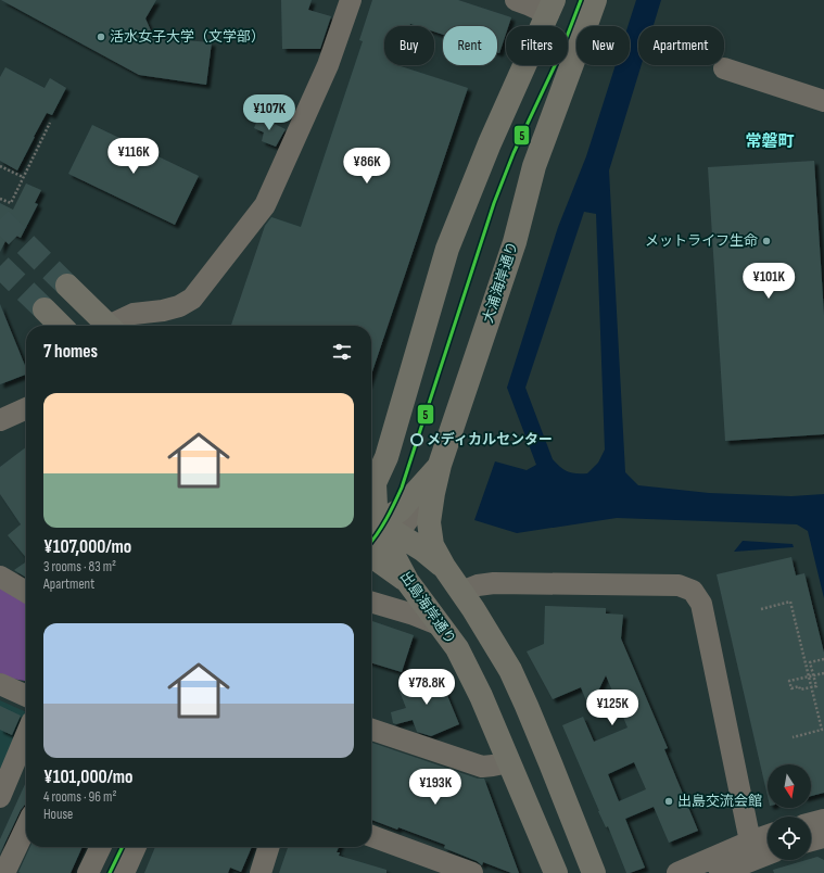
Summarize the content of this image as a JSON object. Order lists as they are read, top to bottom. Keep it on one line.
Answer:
{"streets":{"highway":["大浦海岸通り","出島海岸通り"]},"districts":["常磐町"],"places":["活水女子大学（文学部）","メットライフ生命","メディカルセンター","出島交流会館"],"lines":["transit line 5"],"north":"bottom","page":{"chip":["Buy","Rent","Filters","New","Apartment"],"price":["¥107K","¥116K","¥86K","¥101K","¥78.8K","¥125K","¥193K"],"heading":"7 homes","list":[{"name":"¥107,000/mo","note":"3 rooms · 83 m² · Apartment"},{"name":"¥101,000/mo","note":"4 rooms · 96 m² · House"}]}}
